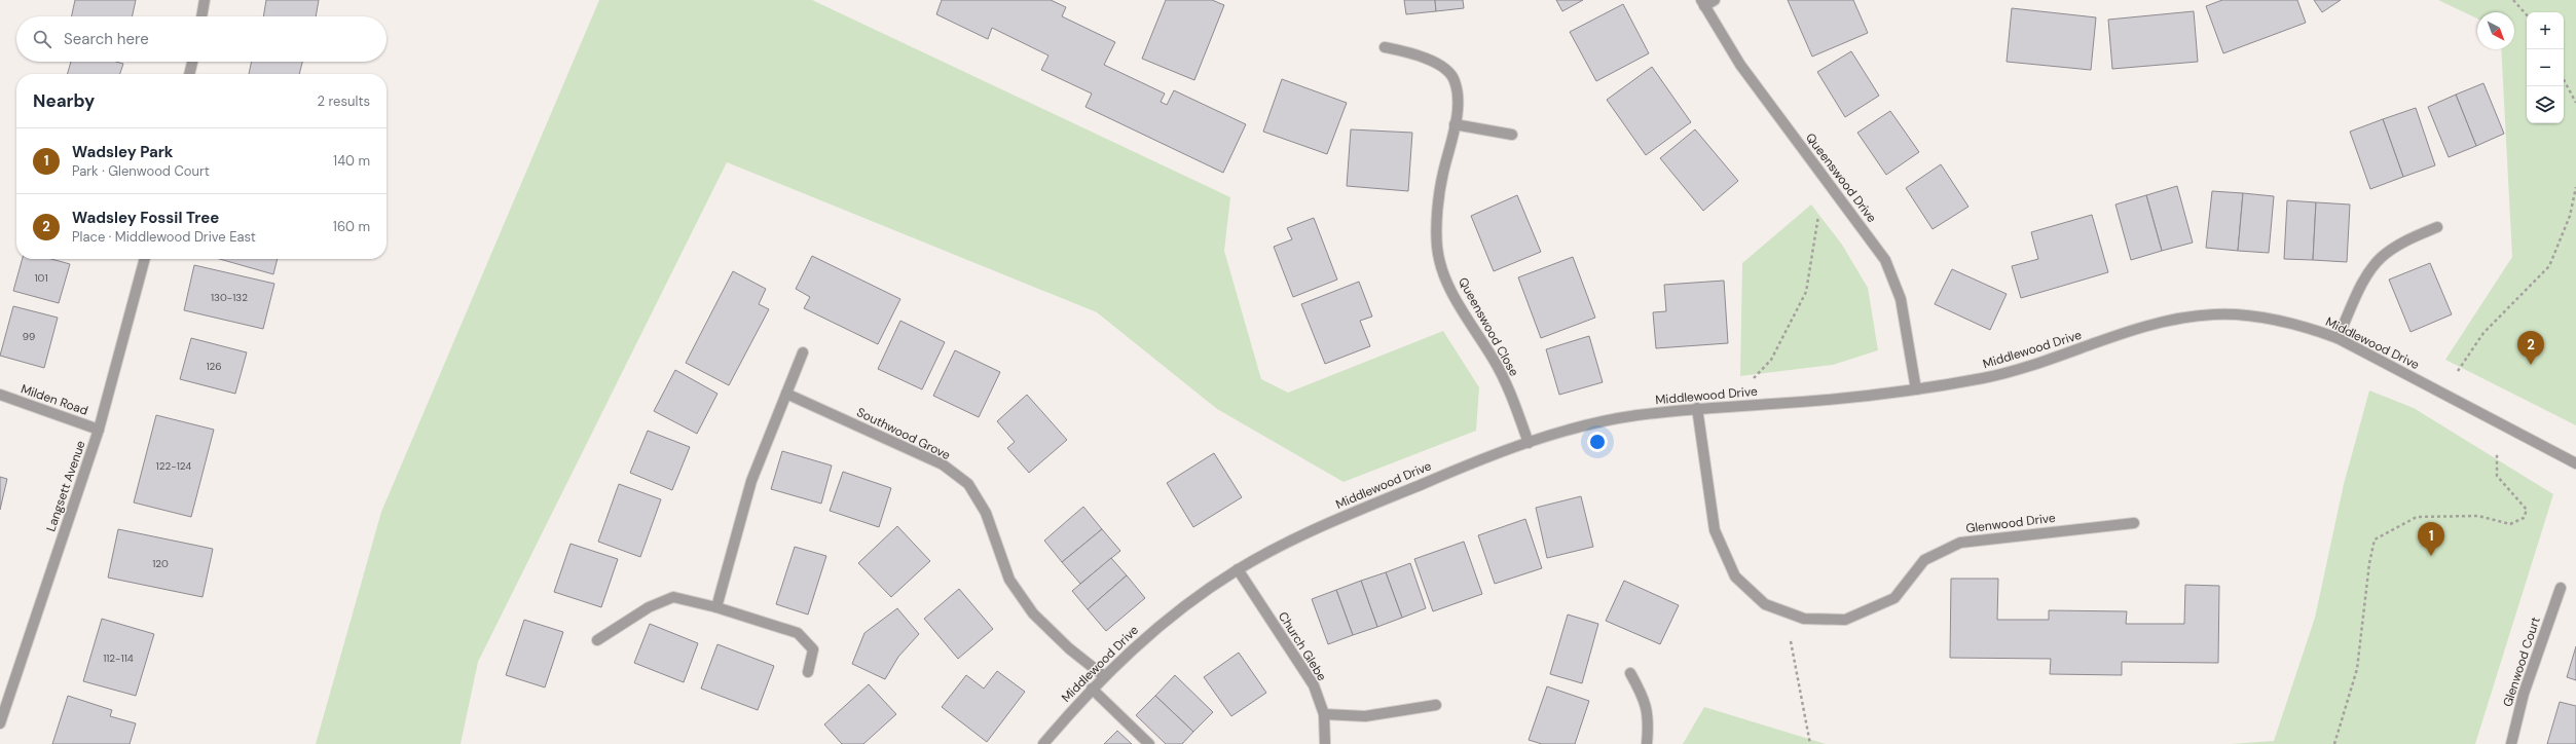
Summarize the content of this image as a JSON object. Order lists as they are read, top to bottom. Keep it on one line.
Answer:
{"streets":{"street":["Queenswood Drive","Queenswood Close","Middlewood Drive","Milden Road","Southwood Grove","Langsett Avenue","Glenwood Drive","Church Glebe","Glenwood Court"]},"crossings":[["Queenswood Drive","Middlewood Drive"],["Queenswood Close","Middlewood Drive"],["Middlewood Drive","Southwood Grove"],["Middlewood Drive","Glenwood Drive"],["Middlewood Drive","Church Glebe"],["Milden Road","Langsett Avenue"]],"house_numbers":["101","130-132","99","126","122-124","120","112-114"],"north":"bottom right","page":{"map_buttons":["+","−"],"search":"Search here","heading":["Nearby","2 results"],"list":[{"mark":"1","name":"Wadsley Park","note":"Park · Glenwood Court","value":"140 m"},{"mark":"2","name":"Wadsley Fossil Tree","note":"Place · Middlewood Drive East","value":"160 m"}],"pins":["2","1"]}}
